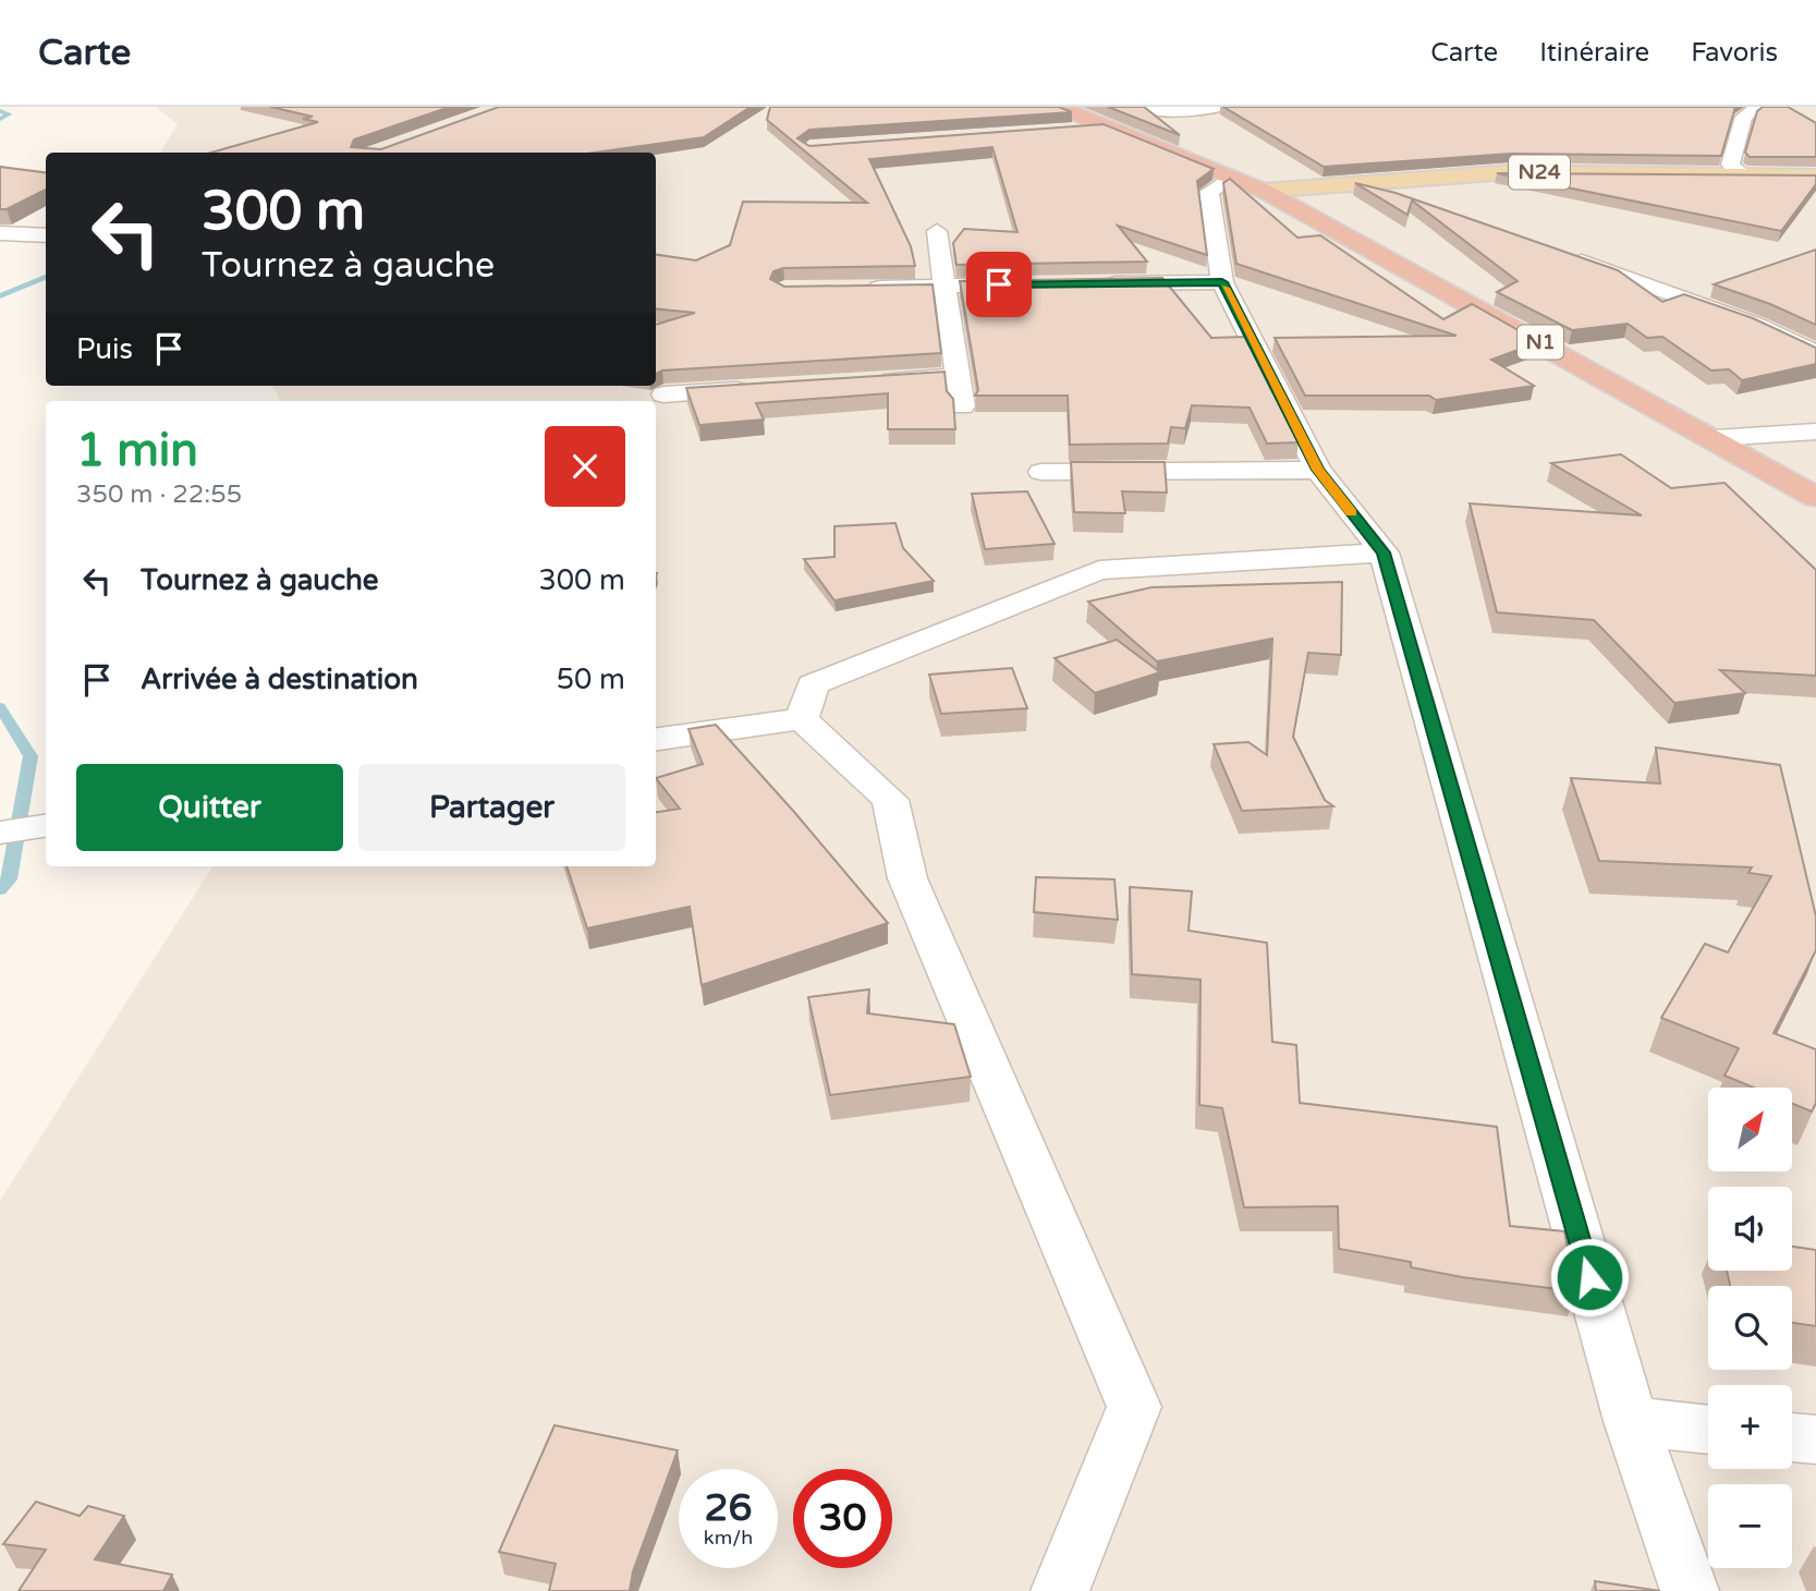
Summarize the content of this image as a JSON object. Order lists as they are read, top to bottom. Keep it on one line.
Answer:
{"streets":{"highway":["N1"],"main road":["N24"]},"crossings":[["N24","N1"]],"north":"top right","page":{"header":"Carte","nav":["Carte","Itinéraire","Favoris"],"turn":["300 m","Tournez à gauche"],"then":"Puis","heading":["1 min","350 m · 22:55"],"list":[{"name":"Tournez à gauche","value":"300 m"},{"name":"Arrivée à destination","value":"50 m"}],"buttons":["Quitter","Partager"],"map_buttons":["+","−"],"speed":"26 km/h","limit":"30"}}
